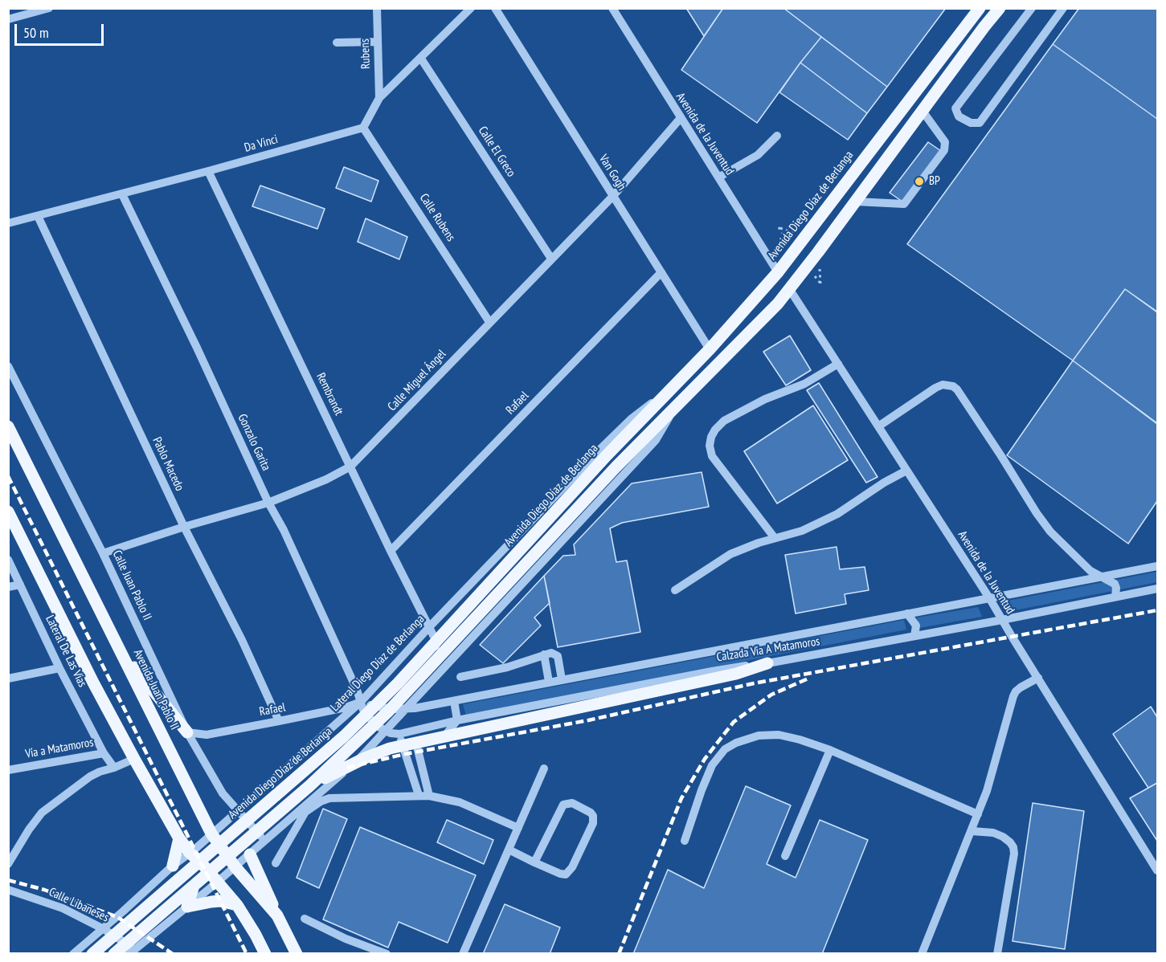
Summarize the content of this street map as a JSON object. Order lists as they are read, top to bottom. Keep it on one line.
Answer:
{"streets":{"main road":["Avenida Diego Díaz de Berlanga","Avenida Juan Pablo II"],"street":["Rubens","Avenida de la Juventud","Da Vinci","Calle El Greco","Van Gogh","Calle Rubens","Calle Miguel Ángel","Rembrandt","Rafael","Gonzalo Garita","Pablo Macedo","Calle Juan Pablo II","Calzada Vía A Matamoros","Lateral De Las Vías","Lateral Diego Díaz de Berlanga","Vía a Matamoros","Calle Libaneses"]},"crossings":[["Avenida de la Juventud","Avenida Diego Díaz de Berlanga"],["Avenida de la Juventud","Calle Miguel Ángel"],["Avenida de la Juventud","Calzada Vía A Matamoros"],["Da Vinci","Calle Rubens"],["Da Vinci","Rembrandt"],["Da Vinci","Gonzalo Garita"],["Da Vinci","Pablo Macedo"],["Calle El Greco","Calle Miguel Ángel"],["Van Gogh","Avenida Diego Díaz de Berlanga"],["Van Gogh","Calle Miguel Ángel"],["Van Gogh","Rafael"],["Avenida Diego Díaz de Berlanga","Lateral Diego Díaz de Berlanga"],["Calle Rubens","Calle Miguel Ángel"],["Calle Miguel Ángel","Rembrandt"],["Calle Miguel Ángel","Gonzalo Garita"],["Calle Miguel Ángel","Pablo Macedo"],["Calle Miguel Ángel","Calle Juan Pablo II"],["Rembrandt","Rafael"],["Rembrandt","Lateral Diego Díaz de Berlanga"],["Rafael","Gonzalo Garita"],["Rafael","Pablo Macedo"],["Rafael","Calle Juan Pablo II"],["Rafael","Calzada Vía A Matamoros"],["Rafael","Lateral Diego Díaz de Berlanga"],["Gonzalo Garita","Calzada Vía A Matamoros"],["Gonzalo Garita","Lateral Diego Díaz de Berlanga"],["Calle Juan Pablo II","Lateral Diego Díaz de Berlanga"],["Calzada Vía A Matamoros","Lateral Diego Díaz de Berlanga"],["Lateral De Las Vías","Vía a Matamoros"],["Lateral Diego Díaz de Berlanga","Avenida Juan Pablo II"],["Lateral Diego Díaz de Berlanga","Calle Libaneses"]],"places":["BP"],"scale_bar":"50 m"}
